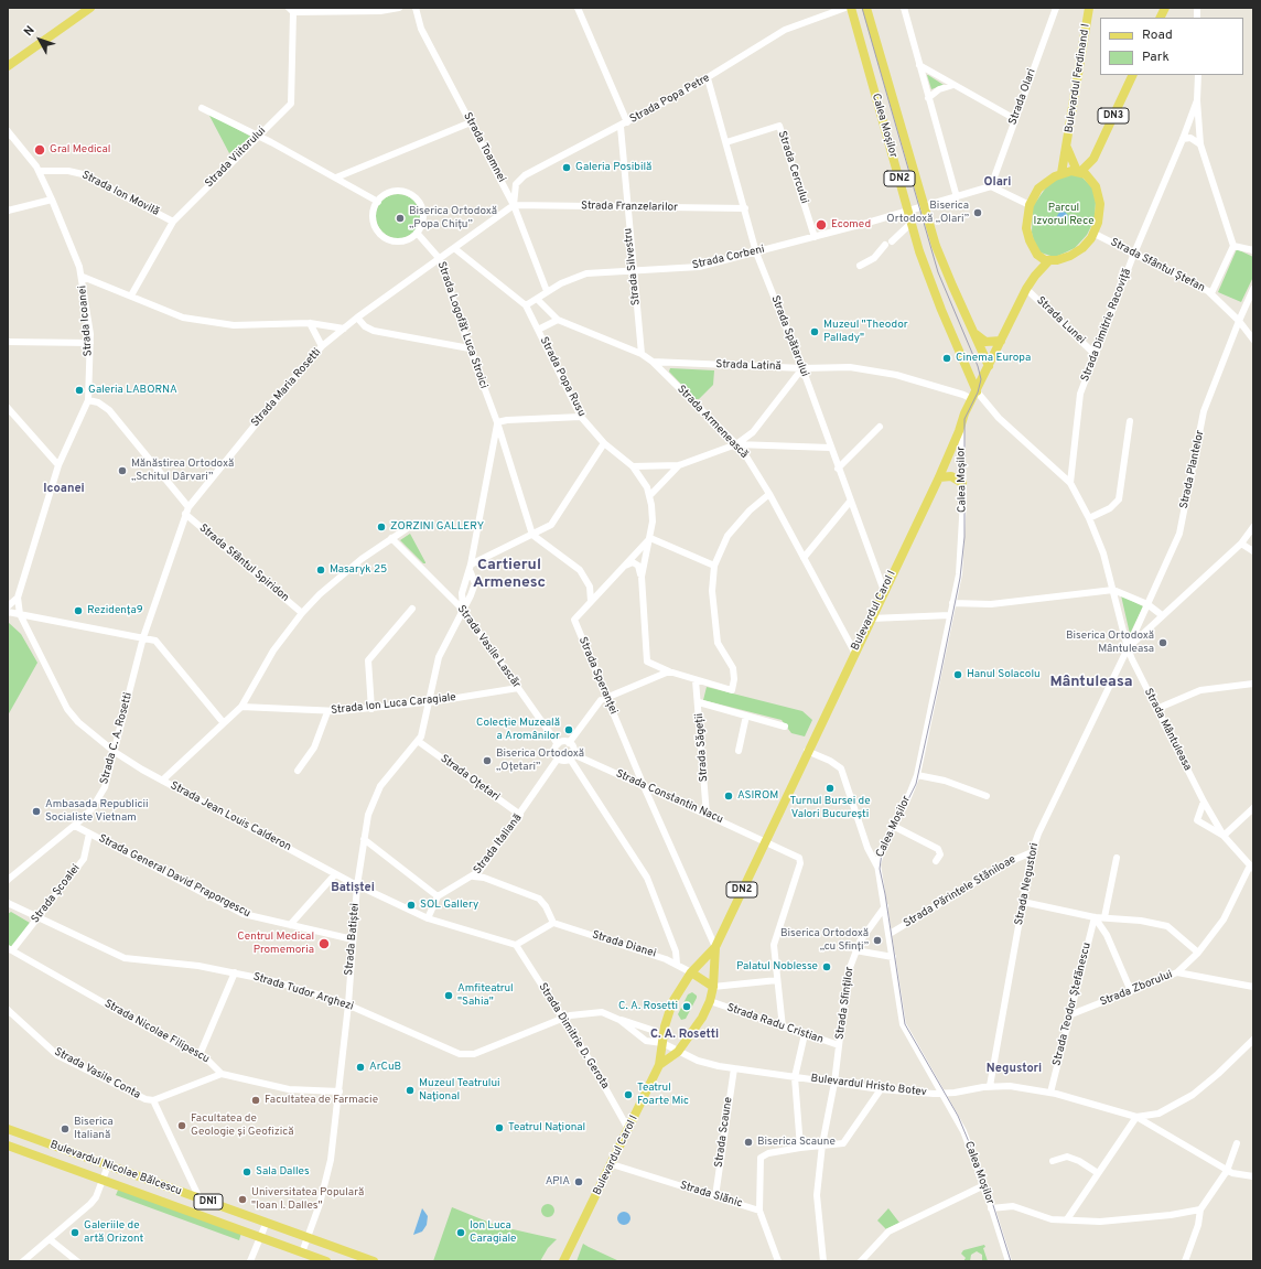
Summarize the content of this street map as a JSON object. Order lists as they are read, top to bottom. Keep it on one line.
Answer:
{"streets":{"main road":["Bulevardul Ferdinand I","DN3","Calea Moșilor","DN2","Bulevardul Carol I","Bulevardul Nicolae Bălcescu","DN1"],"street":["Strada Olari","Strada Popa Petre","Strada Toamnei","Strada Viitorului","Strada Cercului","Strada Ion Movilă","Strada Franzelarilor","Strada Corbeni","Strada Sfântul Ștefan","Strada Silvestru","Strada Icoanei","Strada Lunei","Strada Logofăt Luca Stroici","Strada Dimitrie Racoviță","Strada Spătarului","Strada Latină","Strada Popa Rusu","Strada Maria Rosetti","Strada Armenească","Strada Plantelor","Strada Sfântul Spiridon","Strada Vasile Lascăr","Strada Speranței","Strada Ion Luca Caragiale","Strada Mântuleasa","Strada C. A. Rosetti","Strada Săgeții","Strada Oțetari","Strada Constantin Nacu","Strada Jean Louis Calderon","Strada Italiană","Strada General David Praporgescu","Strada Negustori","Strada Părintele Stăniloae","Strada Școalei","Strada Batiștei","Strada Dianei","Strada Zborului","Strada Tudor Arghezi","Strada Sfinților","Strada Teodor Ștefănescu","Strada Radu Cristian","Strada Nicolae Filipescu","Strada Dimitrie D. Gerota","Strada Vasile Conta","Bulevardul Hristo Botev","Strada Scaune","Strada Slănic"]},"crossings":[["Bulevardul Ferdinand I","DN3"],["Bulevardul Ferdinand I","Strada Sfântul Ștefan"],["Bulevardul Ferdinand I","Bulevardul Carol I"],["Strada Popa Petre","Strada Toamnei"],["Strada Popa Petre","Strada Franzelarilor"],["Strada Popa Petre","Strada Silvestru"],["Strada Popa Petre","Strada Spătarului"],["Strada Popa Petre","Strada Maria Rosetti"],["DN3","Strada Sfântul Ștefan"],["DN3","Bulevardul Carol I"],["Calea Moșilor","Strada Corbeni"],["Calea Moșilor","Strada Latină"],["Calea Moșilor","Bulevardul Carol I"],["Calea Moșilor","Strada Mântuleasa"],["Calea Moșilor","Strada Părintele Stăniloae"],["Calea Moșilor","Strada Sfinților"],["Calea Moșilor","Bulevardul Hristo Botev"],["Strada Toamnei","Strada Franzelarilor"],["Strada Toamnei","Strada Corbeni"],["Strada Toamnei","Strada Maria Rosetti"],["Strada Viitorului","Strada Ion Movilă"],["Strada Cercului","Strada Corbeni"],["Strada Cercului","Strada Spătarului"],["DN2","Bulevardul Carol I"],["DN2","Strada Speranței"],["DN2","Strada Dianei"],["DN2","Strada Tudor Arghezi"],["DN2","Strada Radu Cristian"],["DN2","Bulevardul Hristo Botev"],["Strada Ion Movilă","Strada Icoanei"],["Strada Franzelarilor","Strada Silvestru"],["Strada Franzelarilor","Strada Spătarului"],["Strada Franzelarilor","Strada Maria Rosetti"],["Strada Corbeni","Strada Silvestru"],["Strada Corbeni","Strada Spătarului"],["Strada Corbeni","Strada Popa Rusu"],["Strada Corbeni","Strada Armenească"],["Strada Sfântul Ștefan","Strada Dimitrie Racoviță"],["Strada Sfântul Ștefan","Strada Plantelor"],["Strada Sfântul Ștefan","Bulevardul Carol I"],["Strada Silvestru","Strada Armenească"],["Strada Icoanei","Strada Sfântul Spiridon"],["Strada Icoanei","Strada Jean Louis Calderon"],["Strada Lunei","Strada Dimitrie Racoviță"],["Strada Lunei","Bulevardul Carol I"],["Strada Logofăt Luca Stroici","Strada Maria Rosetti"],["Strada Dimitrie Racoviță","Strada Mântuleasa"],["Strada Spătarului","Strada Latină"],["Strada Spătarului","Bulevardul Carol I"],["Strada Latină","Strada Armenească"],["Strada Latină","Bulevardul Carol I"],["Strada Latină","Strada Mântuleasa"],["Strada Popa Rusu","Strada Speranței"],["Strada Maria Rosetti","Strada Sfântul Spiridon"],["Strada Maria Rosetti","Strada C. A. Rosetti"],["Strada Armenească","Bulevardul Carol I"],["Strada Plantelor","Strada Mântuleasa"],["Strada Plantelor","Strada Negustori"],["Bulevardul Carol I","Strada Speranței"],["Bulevardul Carol I","Strada Mântuleasa"],["Bulevardul Carol I","Strada Constantin Nacu"],["Bulevardul Carol I","Strada Dimitrie D. Gerota"],["Bulevardul Carol I","Strada Slănic"],["Strada Vasile Lascăr","Strada Ion Luca Caragiale"],["Strada Vasile Lascăr","Strada Constantin Nacu"],["Strada Vasile Lascăr","Strada Italiană"],["Strada Vasile Lascăr","Strada Batiștei"],["Strada Speranței","Strada Constantin Nacu"],["Strada Ion Luca Caragiale","Strada Batiștei"],["Strada Mântuleasa","Strada Negustori"],["Strada Mântuleasa","Strada Zborului"],["Strada C. A. Rosetti","Strada Jean Louis Calderon"],["Strada C. A. Rosetti","Strada General David Praporgescu"],["Strada Săgeții","Strada Constantin Nacu"],["Strada Oțetari","Strada Italiană"],["Strada Oțetari","Strada Batiștei"],["Strada Constantin Nacu","Strada Italiană"],["Strada Jean Louis Calderon","Strada Batiștei"],["Strada Jean Louis Calderon","Strada Dimitrie D. Gerota"],["Strada General David Praporgescu","Strada Școalei"],["Strada General David Praporgescu","Strada Batiștei"],["Strada Negustori","Strada Părintele Stăniloae"],["Strada Negustori","Bulevardul Hristo Botev"],["Strada Școalei","Strada Tudor Arghezi"],["Strada Școalei","Strada Nicolae Filipescu"],["Strada Batiștei","Strada Tudor Arghezi"],["Strada Batiștei","Bulevardul Nicolae Bălcescu"],["Strada Zborului","Strada Teodor Ștefănescu"],["Strada Tudor Arghezi","Strada Dimitrie D. Gerota"],["Strada Tudor Arghezi","Bulevardul Hristo Botev"],["Strada Sfinților","Strada Radu Cristian"],["Strada Sfinților","Bulevardul Hristo Botev"],["Strada Teodor Ștefănescu","Bulevardul Hristo Botev"],["Strada Nicolae Filipescu","Strada Vasile Conta"],["Bulevardul Hristo Botev","Strada Scaune"],["Strada Scaune","Strada Slănic"]],"districts":["Olari","Icoanei","Cartierul Armenesc","Mântuleasa","Batiștei","C. A. Rosetti","Negustori"],"parks":["Parcul Izvorul Rece"],"places":["Gral Medical","Galeria Posibilă","Biserica Ortodoxă „Olari”","Biserica Ortodoxă „Popa Chițu”","Ecomed","Muzeul \"Theodor Pallady\"","Cinema Europa","Galeria LABORNA","Mănăstirea Ortodoxă „Schitul Dârvari”","ZORZINI GALLERY","Masaryk 25","Rezidența9","Biserica Ortodoxă Mântuleasa","Hanul Solacolu","Colecție Muzeală a Aromânilor","Biserica Ortodoxă „Oțetari”","Turnul Bursei de Valori București","ASIROM","Ambasada Republicii Socialiste Vietnam","SOL Gallery","Biserica Ortodoxă „cu Sfinți”","Centrul Medical Promemoria","Palatul Noblesse","Amfiteatrul \"Sahia\"","C. A. Rosetti","ArCuB","Muzeul Teatrului Naţional","Teatrul Foarte Mic","Facultatea de Farmacie","Facultatea de Geologie și Geofizică","Teatrul Național","Biserica Italiană","Biserica Scaune","Sala Dalles","APIA","Universitatea Populară \"Ioan I. Dalles\"","Galeriile de artă Orizont","Ion Luca Caragiale"],"legend":["Road","Park"],"north":"top left"}
